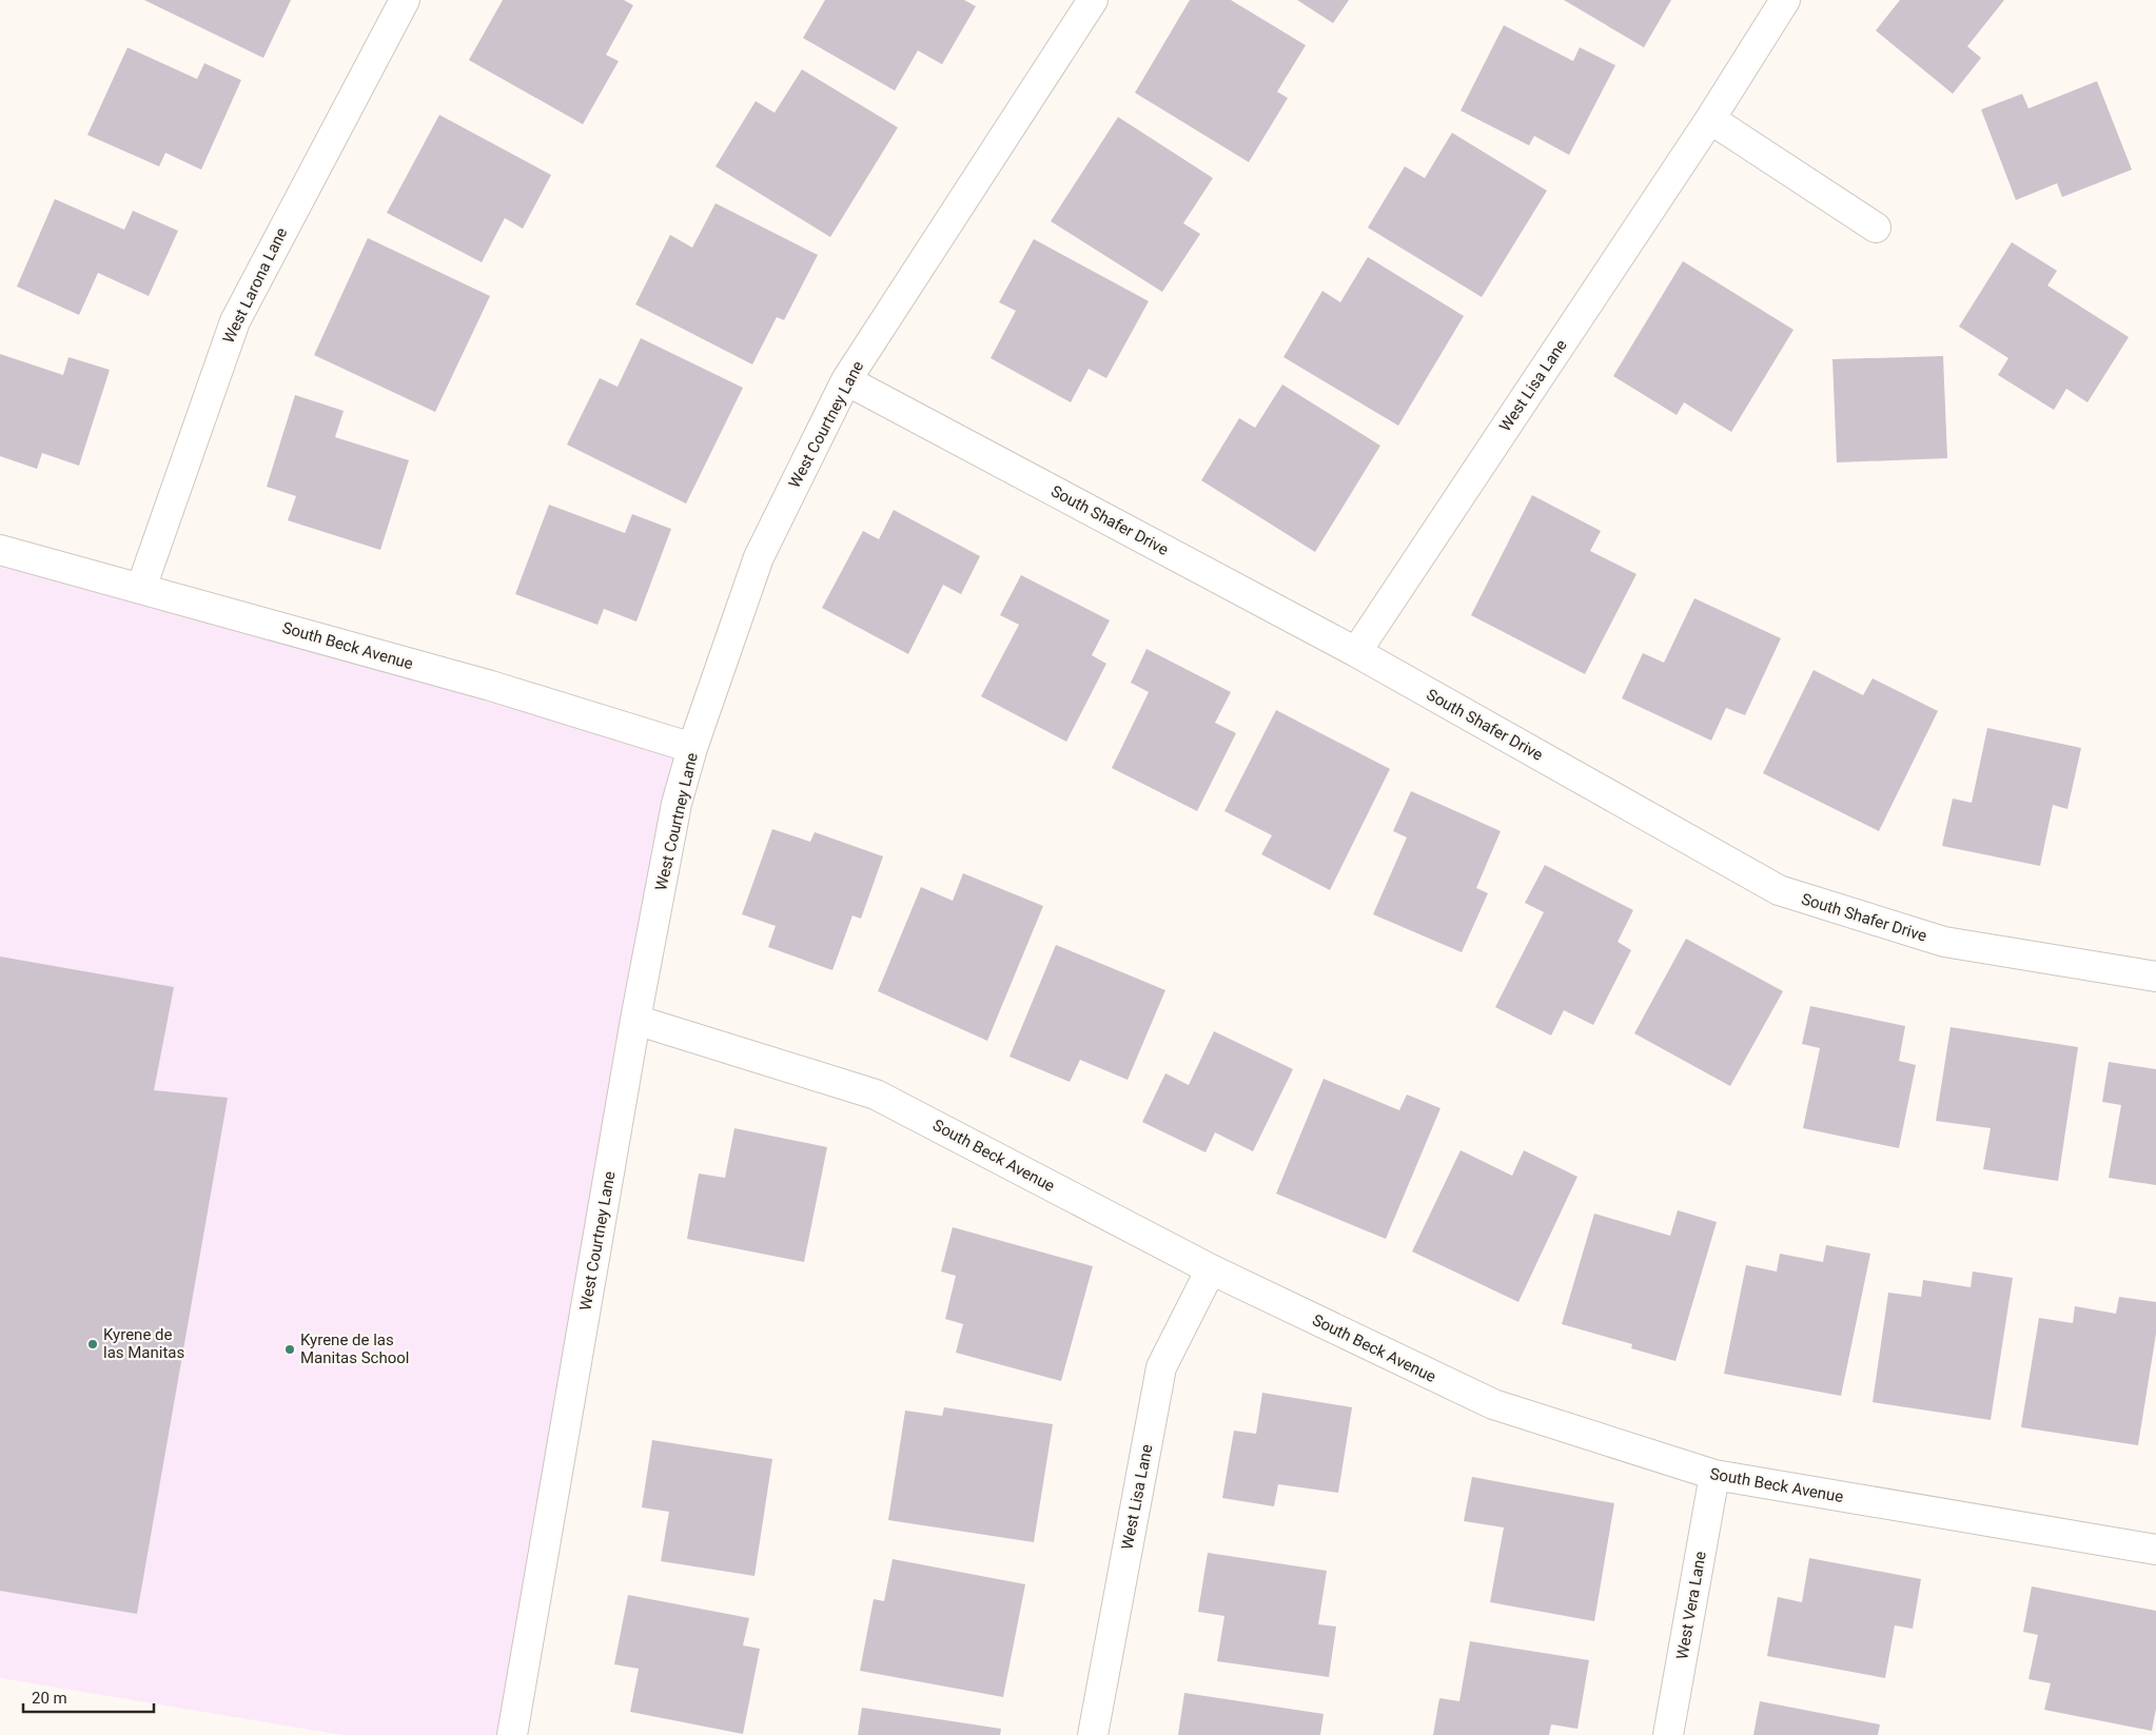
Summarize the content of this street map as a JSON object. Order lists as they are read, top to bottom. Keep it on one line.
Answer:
{"streets":{"street":["West Larona Lane","West Lisa Lane","West Courtney Lane","South Shafer Drive","South Beck Avenue","West Vera Lane"]},"crossings":[["West Larona Lane","South Beck Avenue"],["West Lisa Lane","South Shafer Drive"],["West Lisa Lane","South Beck Avenue"],["West Courtney Lane","South Shafer Drive"],["West Courtney Lane","South Beck Avenue"],["South Beck Avenue","West Vera Lane"]],"places":["Kyrene de las Manitas","Kyrene de las Manitas School"],"scale_bar":"20 m"}
